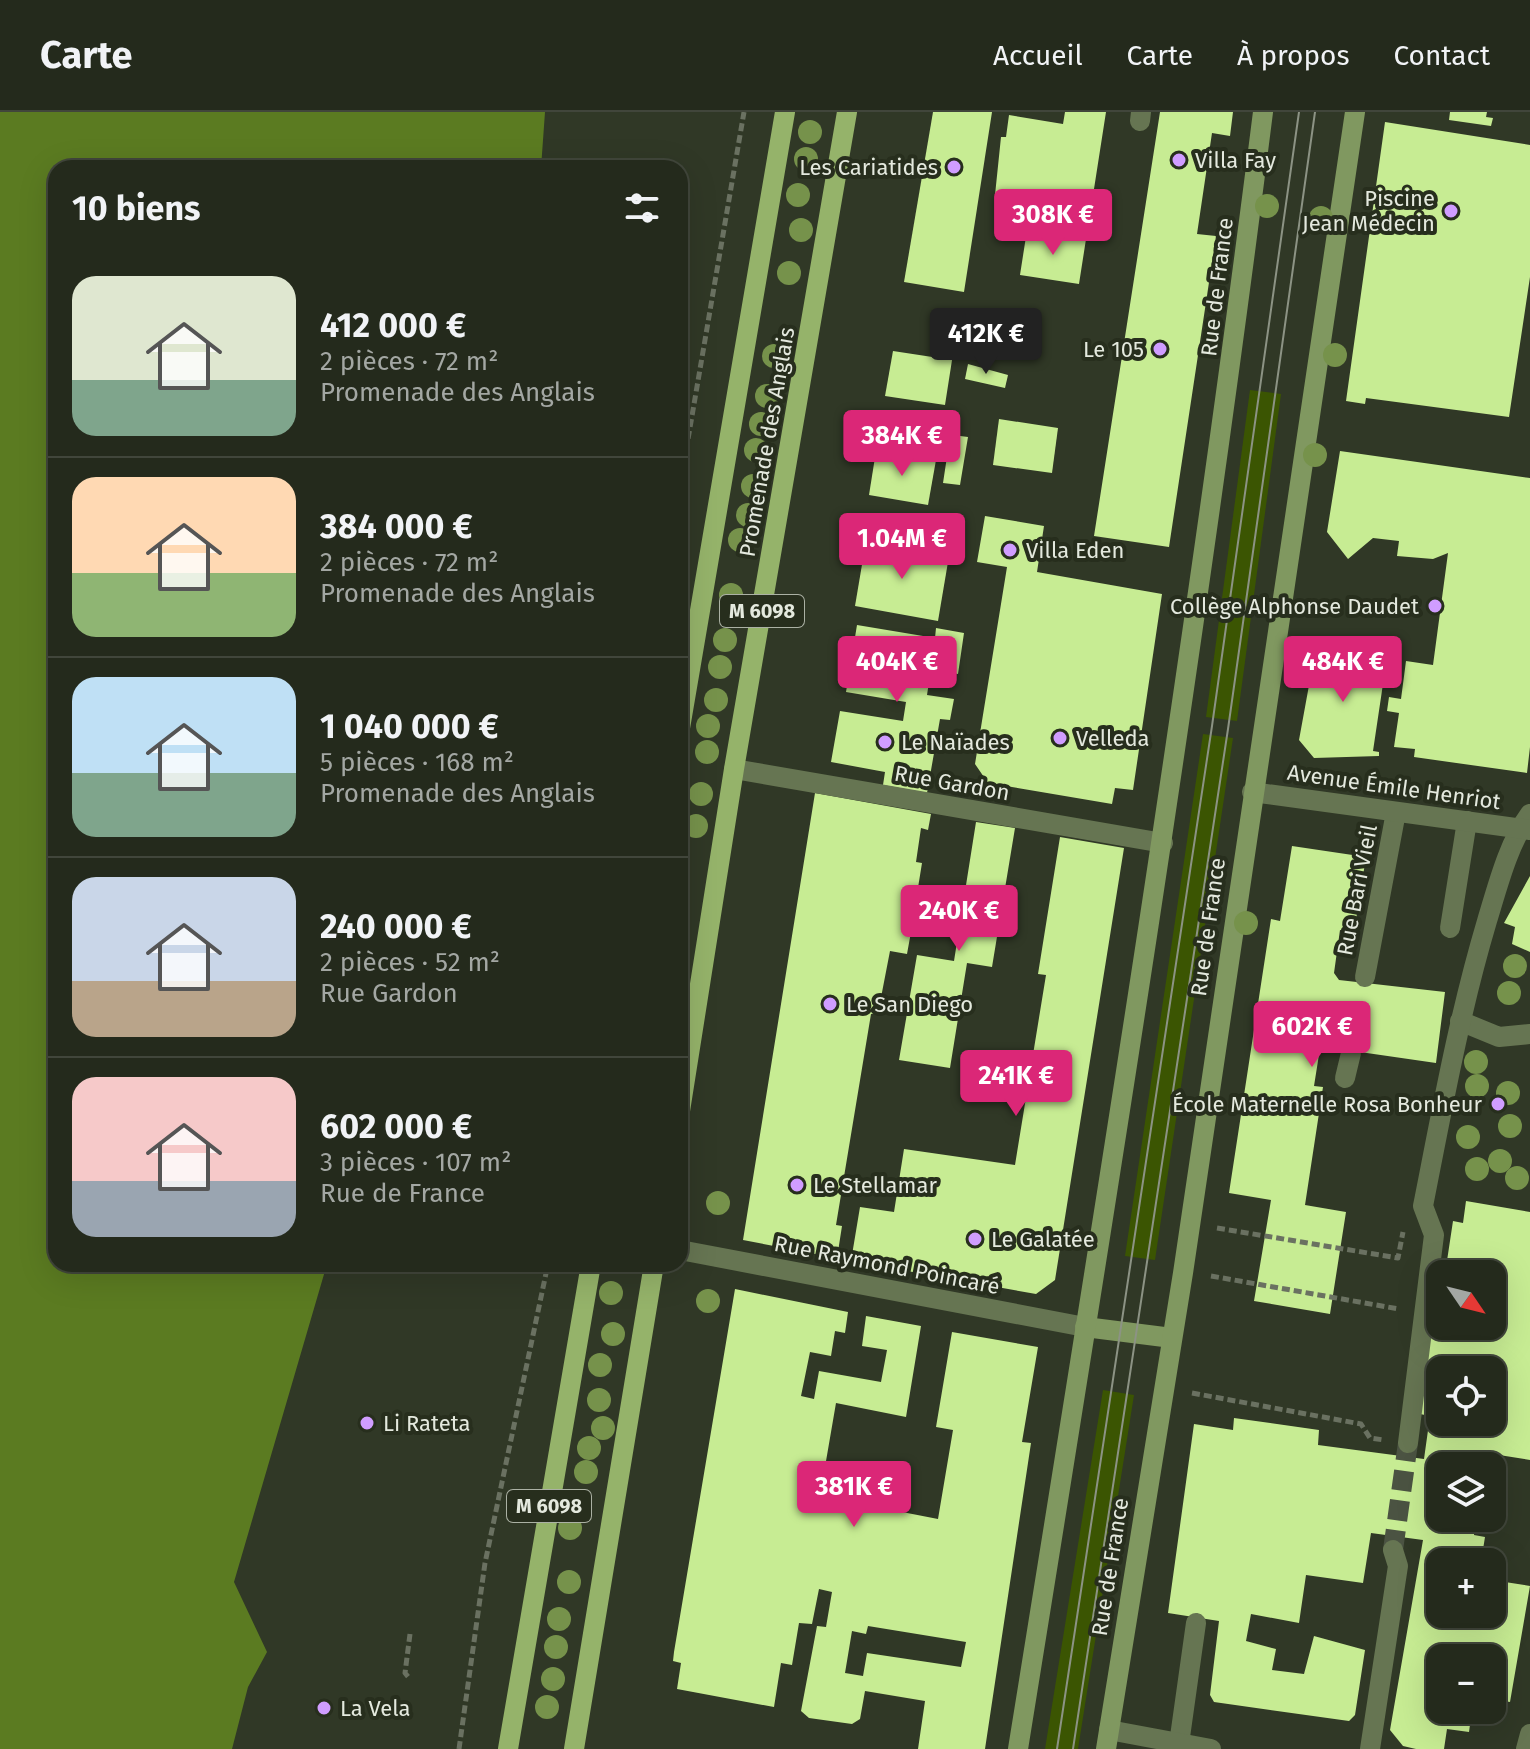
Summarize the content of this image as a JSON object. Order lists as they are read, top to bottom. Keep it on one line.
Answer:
{"streets":{"main road":["Rue de France","Promenade des Anglais","M 6098"],"street":["Rue Gardon","Avenue Émile Henriot","Rue Bari Vieil","Rue Raymond Poincaré"]},"crossings":[["Rue de France","Rue Gardon"],["Rue de France","Avenue Émile Henriot"],["Rue de France","Rue Raymond Poincaré"],["Promenade des Anglais","Rue Gardon"],["Avenue Émile Henriot","Rue Bari Vieil"]],"places":["Villa Fay","Les Cariatides","Piscine Jean Médecin","Le 105","Villa Eden","Collège Alphonse Daudet","Velleda","Le Naïades","Le San Diego","École Maternelle Rosa Bonheur","Le Stellamar","Le Galatée","Li Rateta","La Vela"],"north":"bottom right","page":{"header":"Carte","nav":["Accueil","Carte","À propos","Contact"],"heading":"10 biens","price":["308K €","412K €","384K €","1.04M €","404K €","484K €","240K €","602K €","241K €","381K €"],"list":[{"name":"412 000 €","note":"2 pièces · 72 m² · Promenade des Anglais"},{"name":"384 000 €","note":"2 pièces · 72 m² · Promenade des Anglais"},{"name":"1 040 000 €","note":"5 pièces · 168 m² · Promenade des Anglais"},{"name":"240 000 €","note":"2 pièces · 52 m² · Rue Gardon"},{"name":"602 000 €","note":"3 pièces · 107 m² · Rue de France"}],"map_buttons":["+","−"]}}
